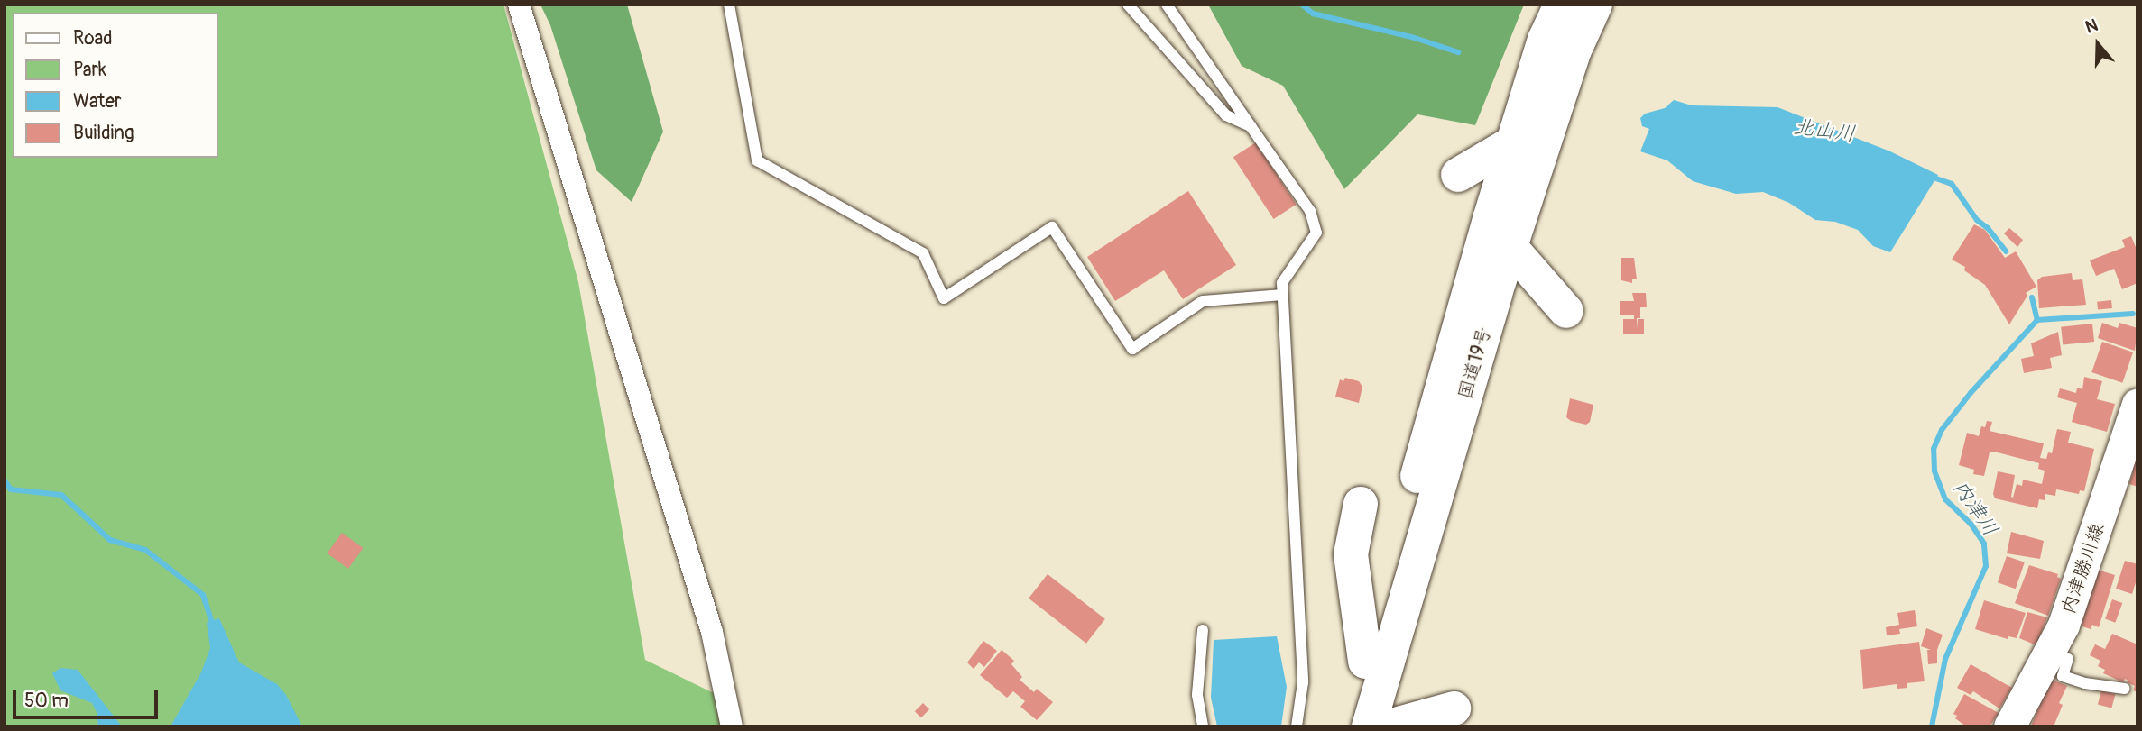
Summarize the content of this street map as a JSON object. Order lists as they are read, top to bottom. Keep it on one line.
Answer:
{"streets":{"highway":["国道19号"],"main road":["内津勝川線"]},"water":["北山川","内津川"],"legend":["Road","Park","Water","Building"],"scale_bar":"50 m","north":"top"}
